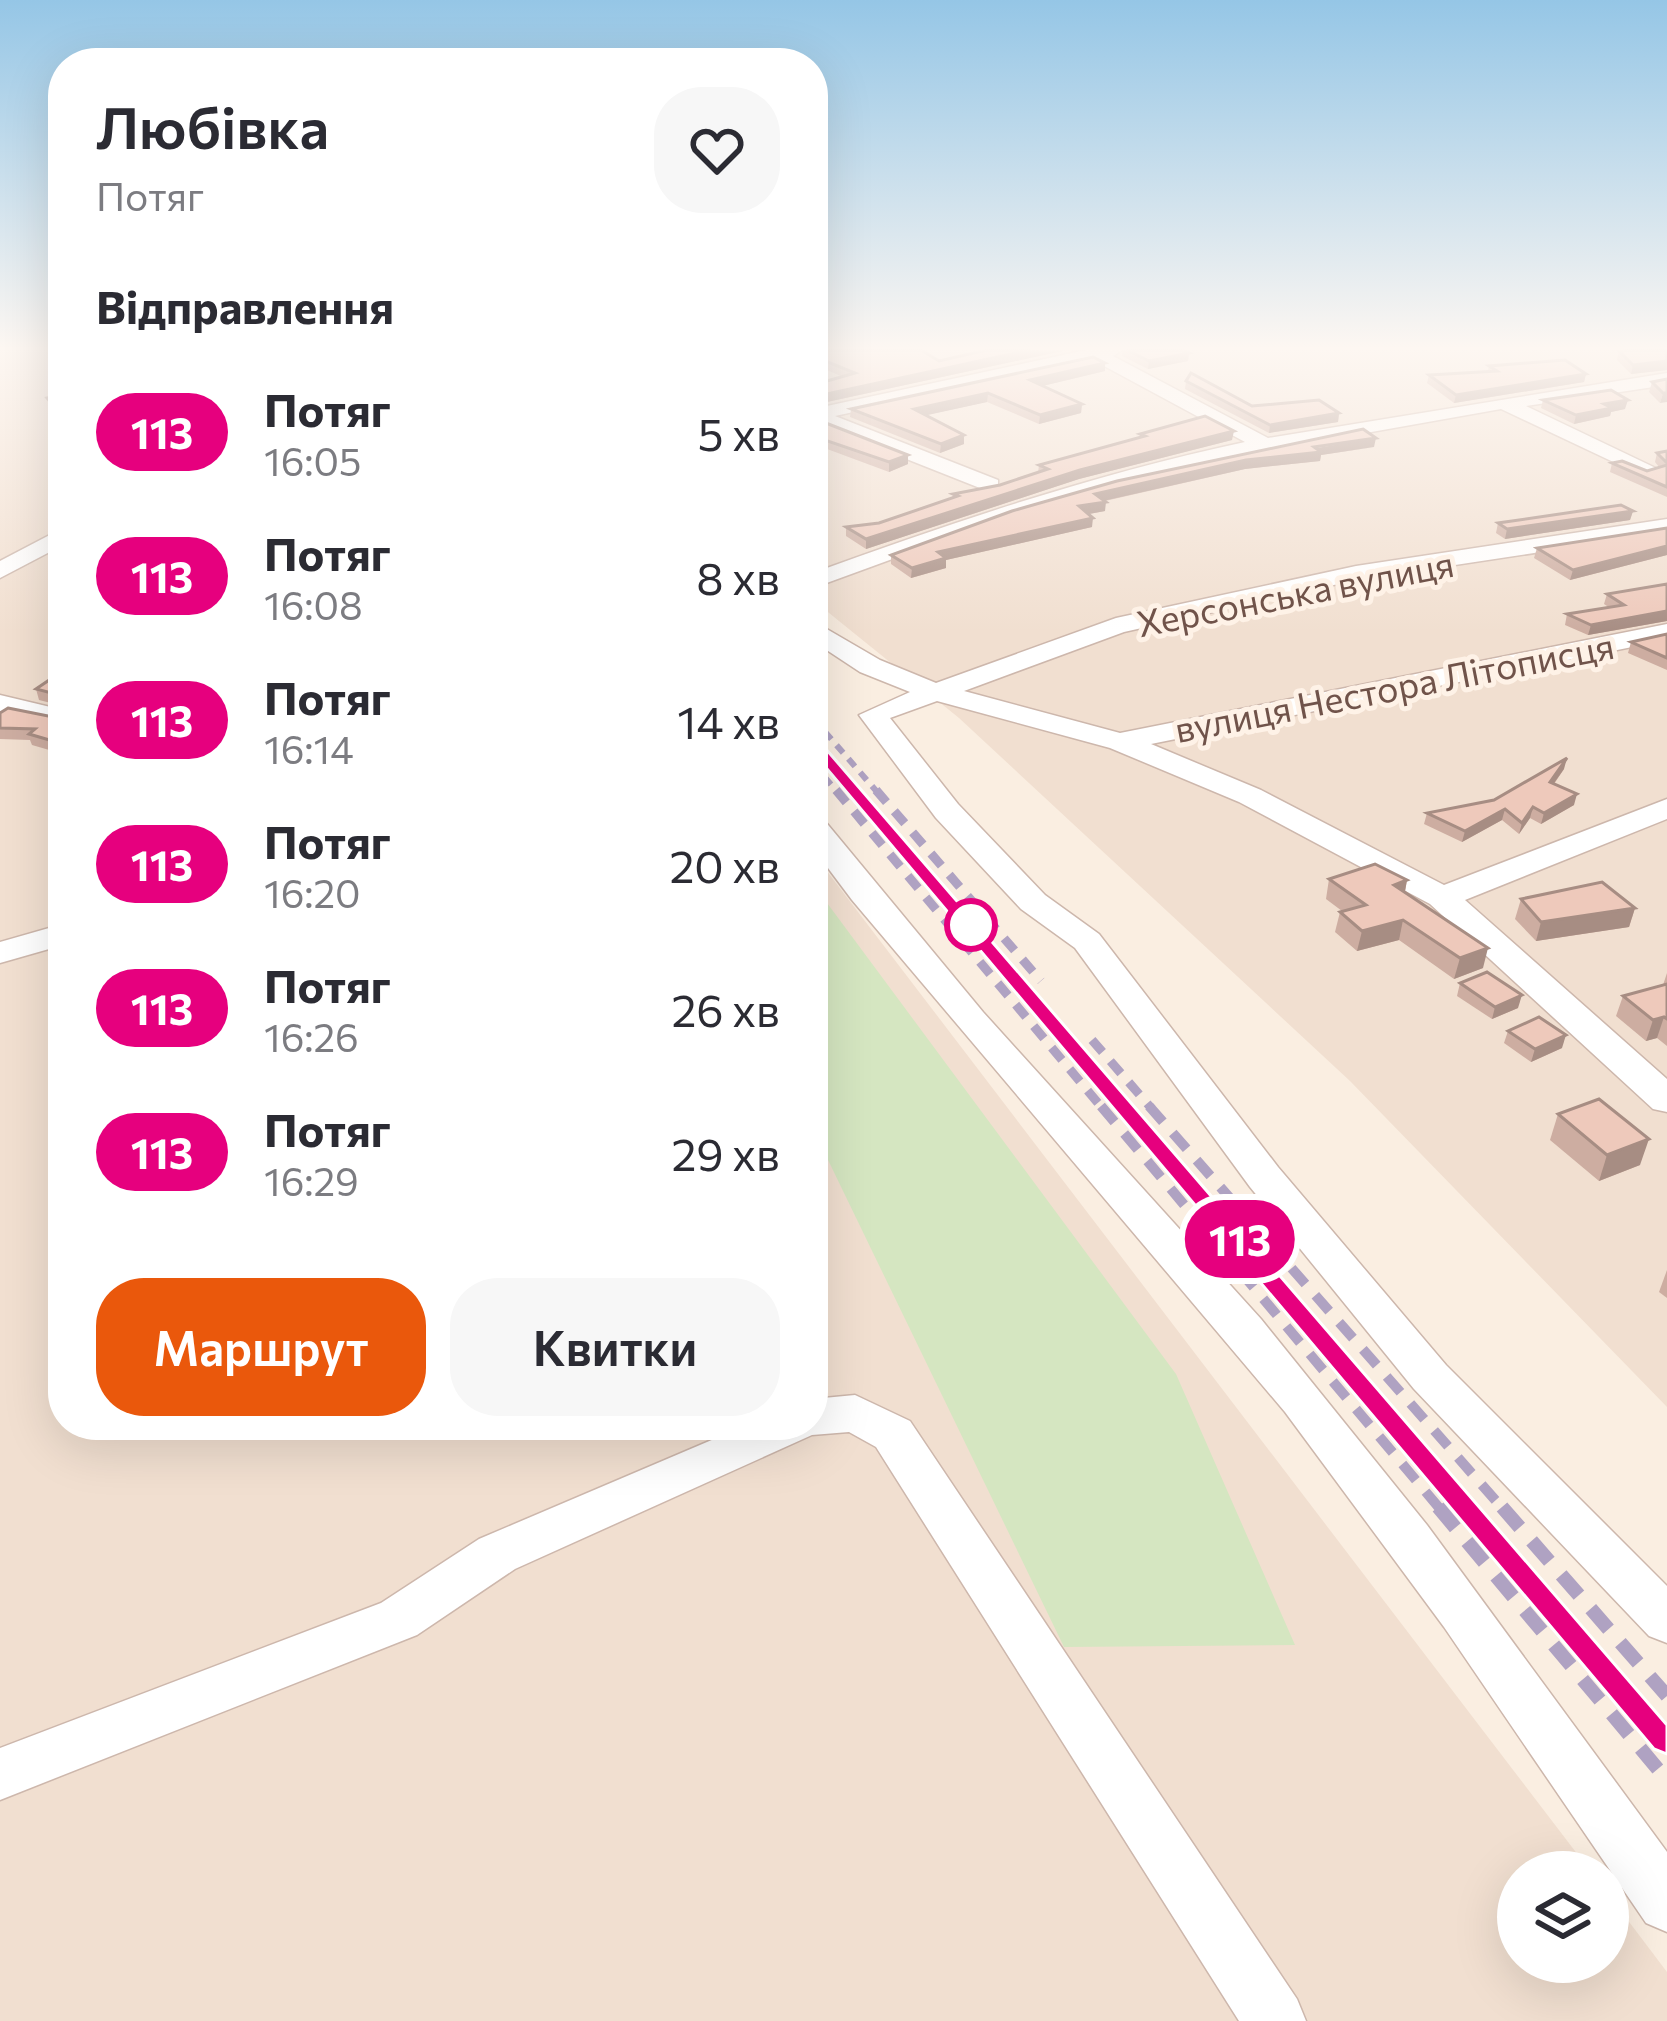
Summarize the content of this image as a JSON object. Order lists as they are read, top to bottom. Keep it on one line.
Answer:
{"streets":{"street":["Херсонська вулиця","вулиця Нестора Літописця"]},"page":{"on_map":"113","heading":[["Любівка","Потяг"],"Відправлення"],"list":[{"mark":"113","name":"Потяг","note":"16:05","value":"5 хв"},{"mark":"113","name":"Потяг","note":"16:08","value":"8 хв"},{"mark":"113","name":"Потяг","note":"16:14","value":"14 хв"},{"mark":"113","name":"Потяг","note":"16:20","value":"20 хв"},{"mark":"113","name":"Потяг","note":"16:26","value":"26 хв"},{"mark":"113","name":"Потяг","note":"16:29","value":"29 хв"}],"buttons":["Маршрут","Квитки"]}}
